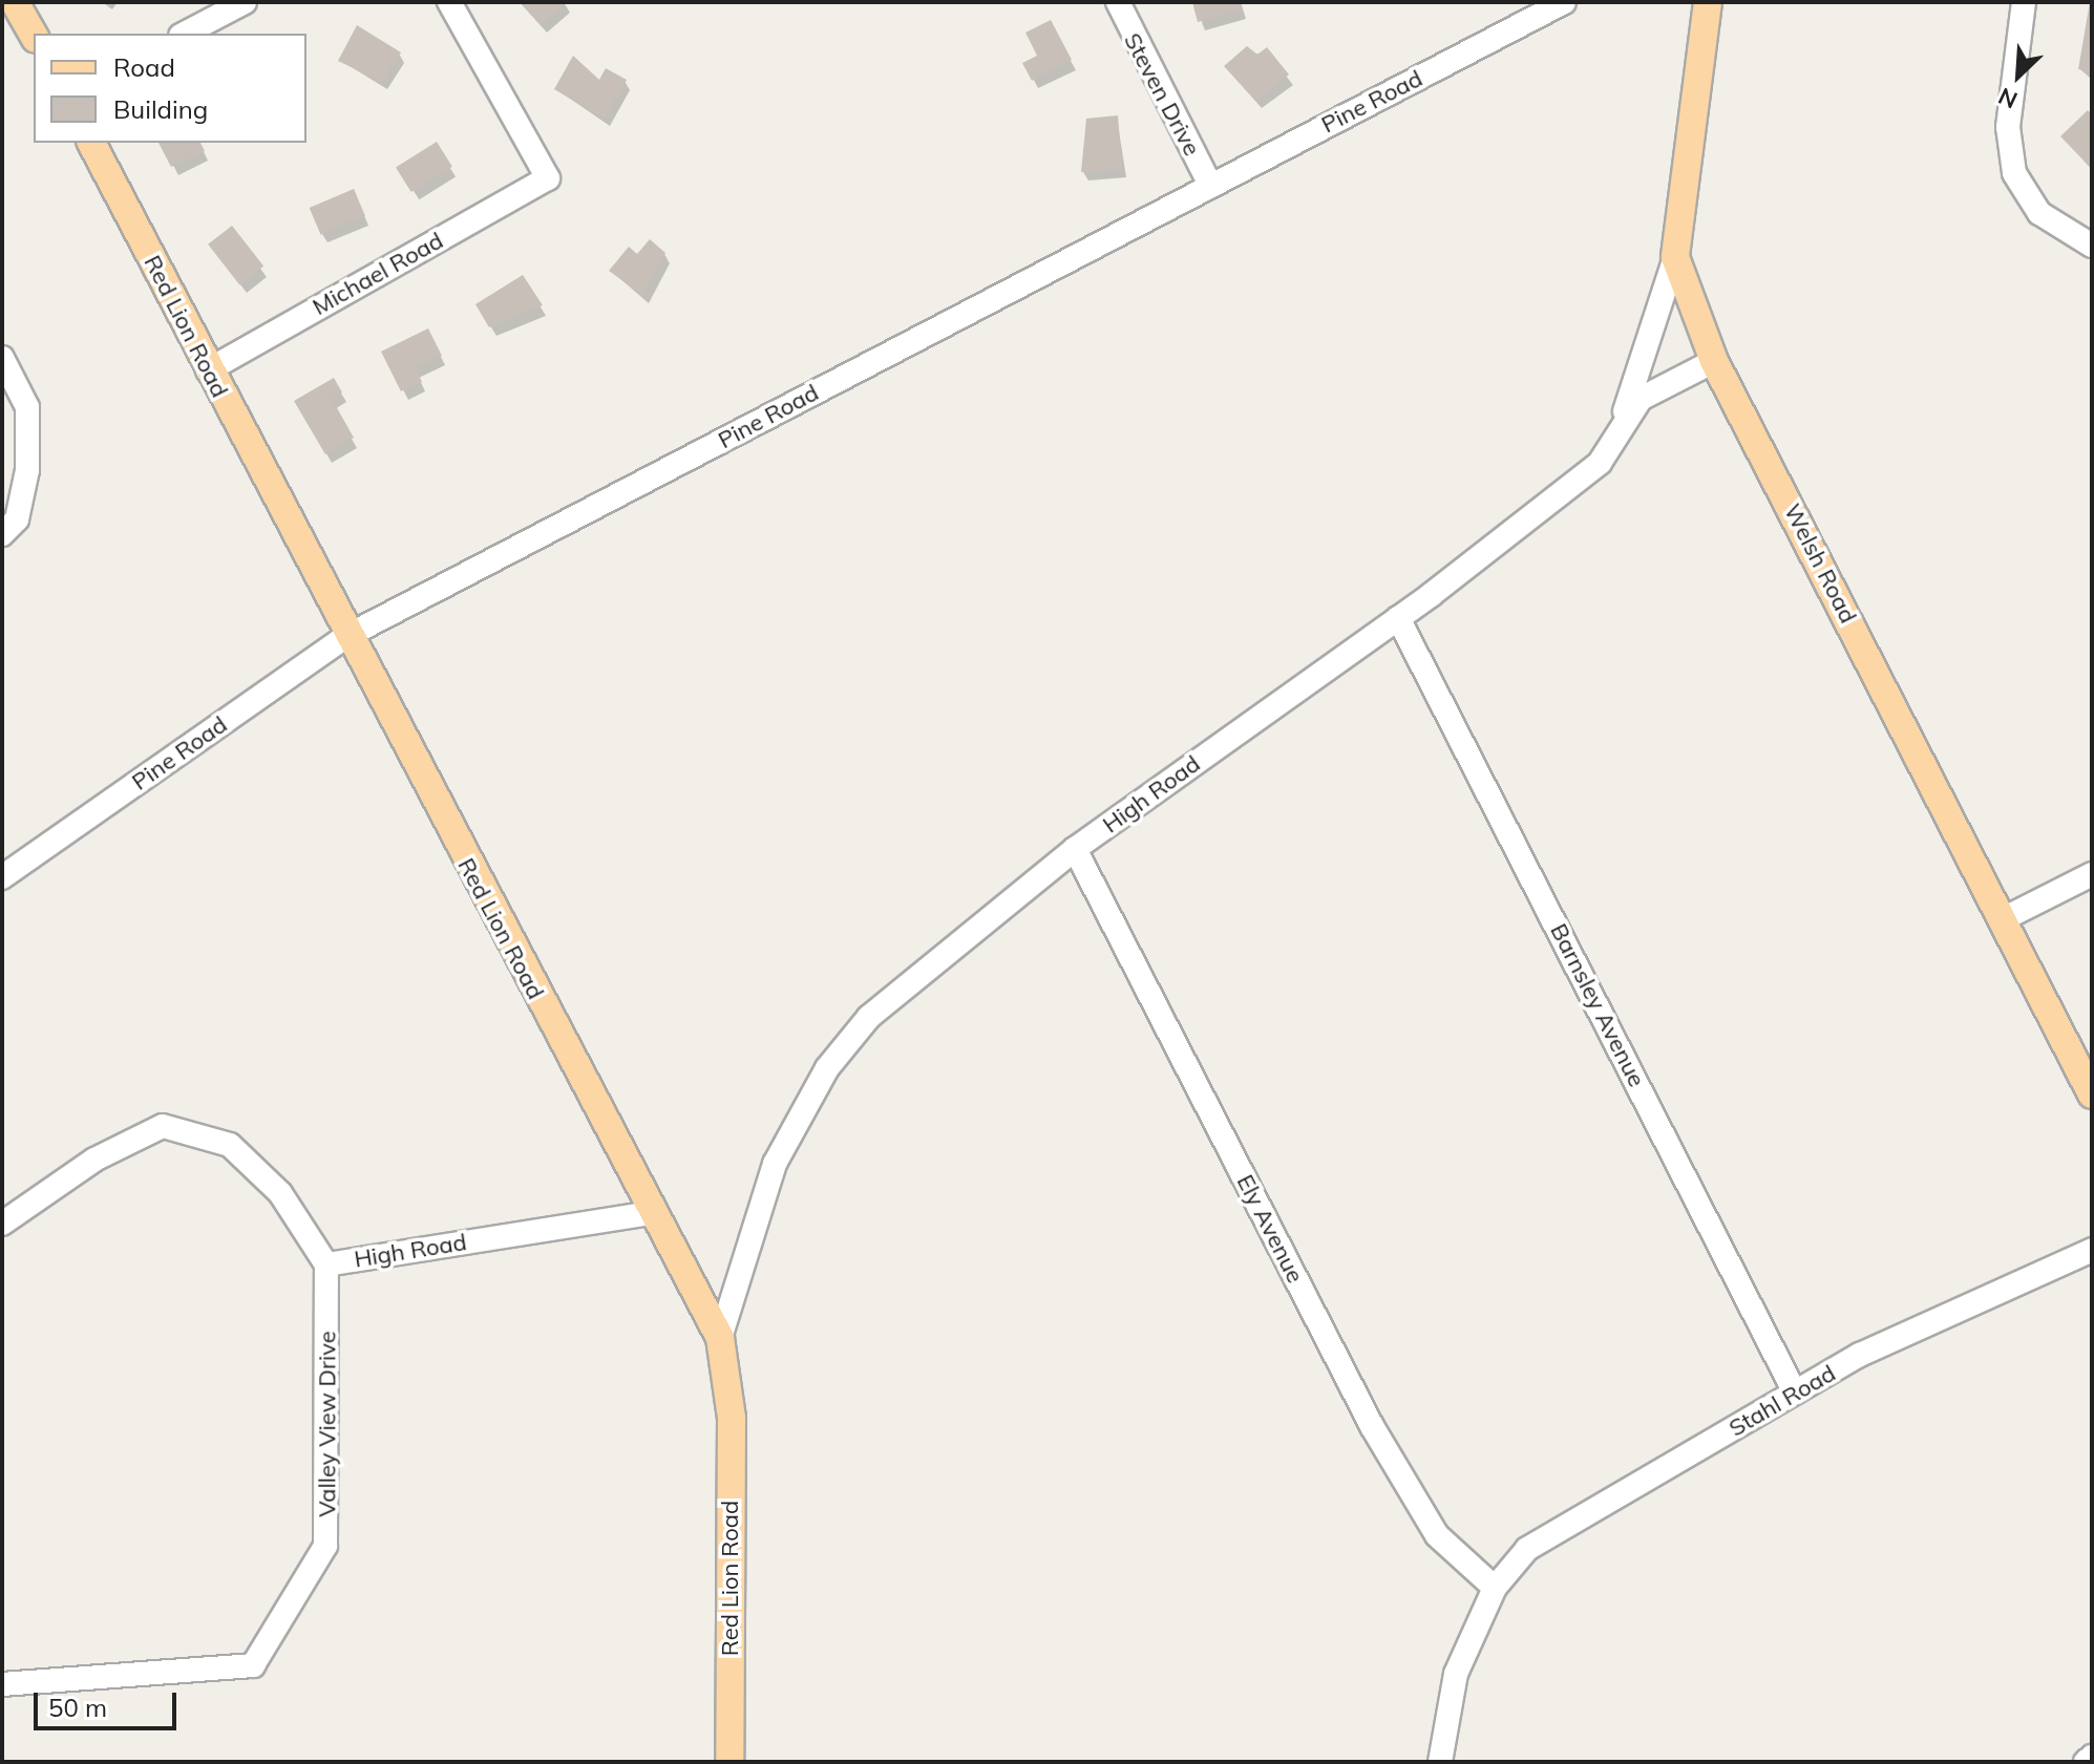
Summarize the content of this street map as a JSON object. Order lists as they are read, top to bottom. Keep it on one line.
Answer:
{"streets":{"main road":["Red Lion Road","Welsh Road"],"street":["Steven Drive","Pine Road","Michael Road","High Road","Barnsley Avenue","Ely Avenue","Stahl Road","Valley View Drive"]},"crossings":[["Steven Drive","Pine Road"],["Pine Road","Red Lion Road"],["Michael Road","Red Lion Road"],["Red Lion Road","High Road"],["Welsh Road","High Road"],["High Road","Barnsley Avenue"],["High Road","Ely Avenue"],["High Road","Valley View Drive"],["Barnsley Avenue","Stahl Road"],["Ely Avenue","Stahl Road"]],"legend":["Road","Building"],"scale_bar":"50 m","north":"bottom left"}
